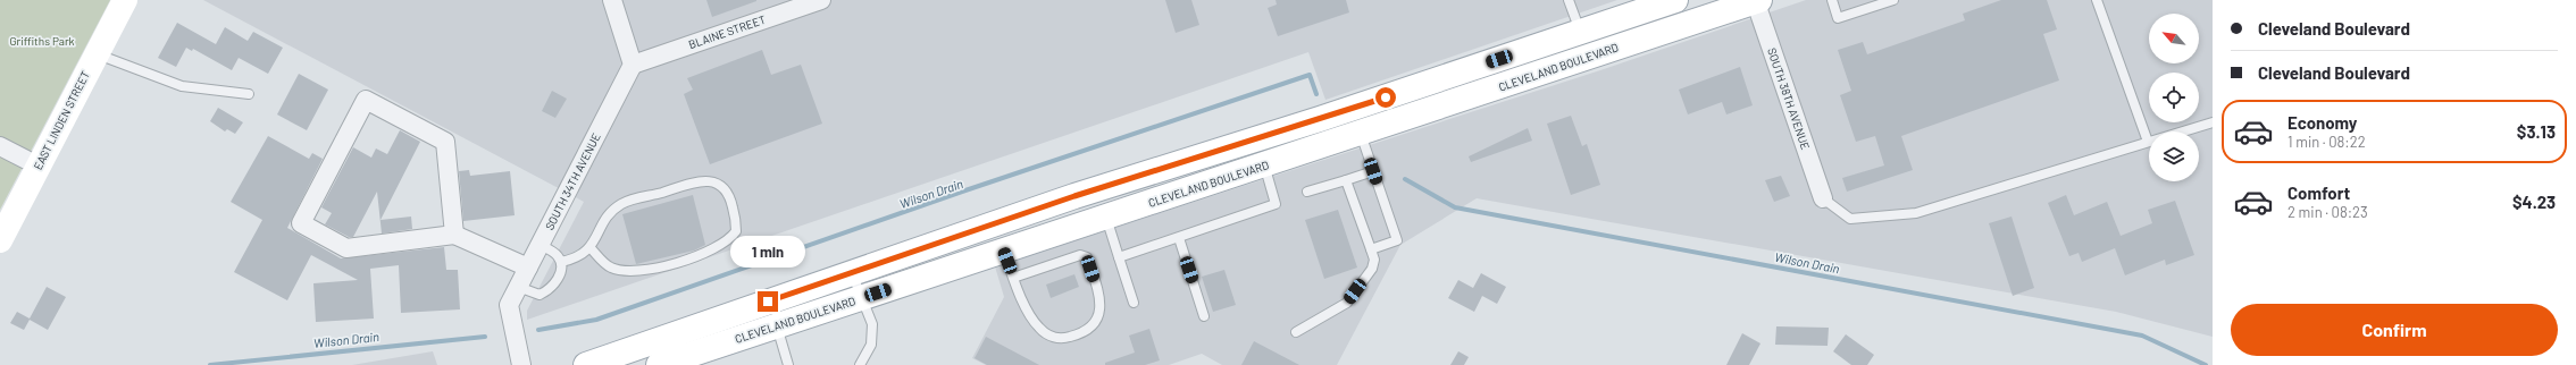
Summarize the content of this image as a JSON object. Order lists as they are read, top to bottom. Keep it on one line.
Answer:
{"streets":{"main road":["CLEVELAND BOULEVARD","EAST LINDEN STREET"],"street":["BLAINE STREET","SOUTH 38TH AVENUE","SOUTH 34TH AVENUE"]},"crossings":[["BLAINE STREET","SOUTH 34TH AVENUE"],["CLEVELAND BOULEVARD","SOUTH 38TH AVENUE"]],"water":["Wilson Drain"],"parks":["Griffiths Park"],"north":"top left","page":{"banner":["Cleveland Boulevard","Cleveland Boulevard"],"list":[{"name":"Economy","note":"1 min · 08:22","value":"$3.13"},{"name":"Comfort","note":"2 min · 08:23","value":"$4.23"}],"bubble":"1 min","buttons":"Confirm"}}
